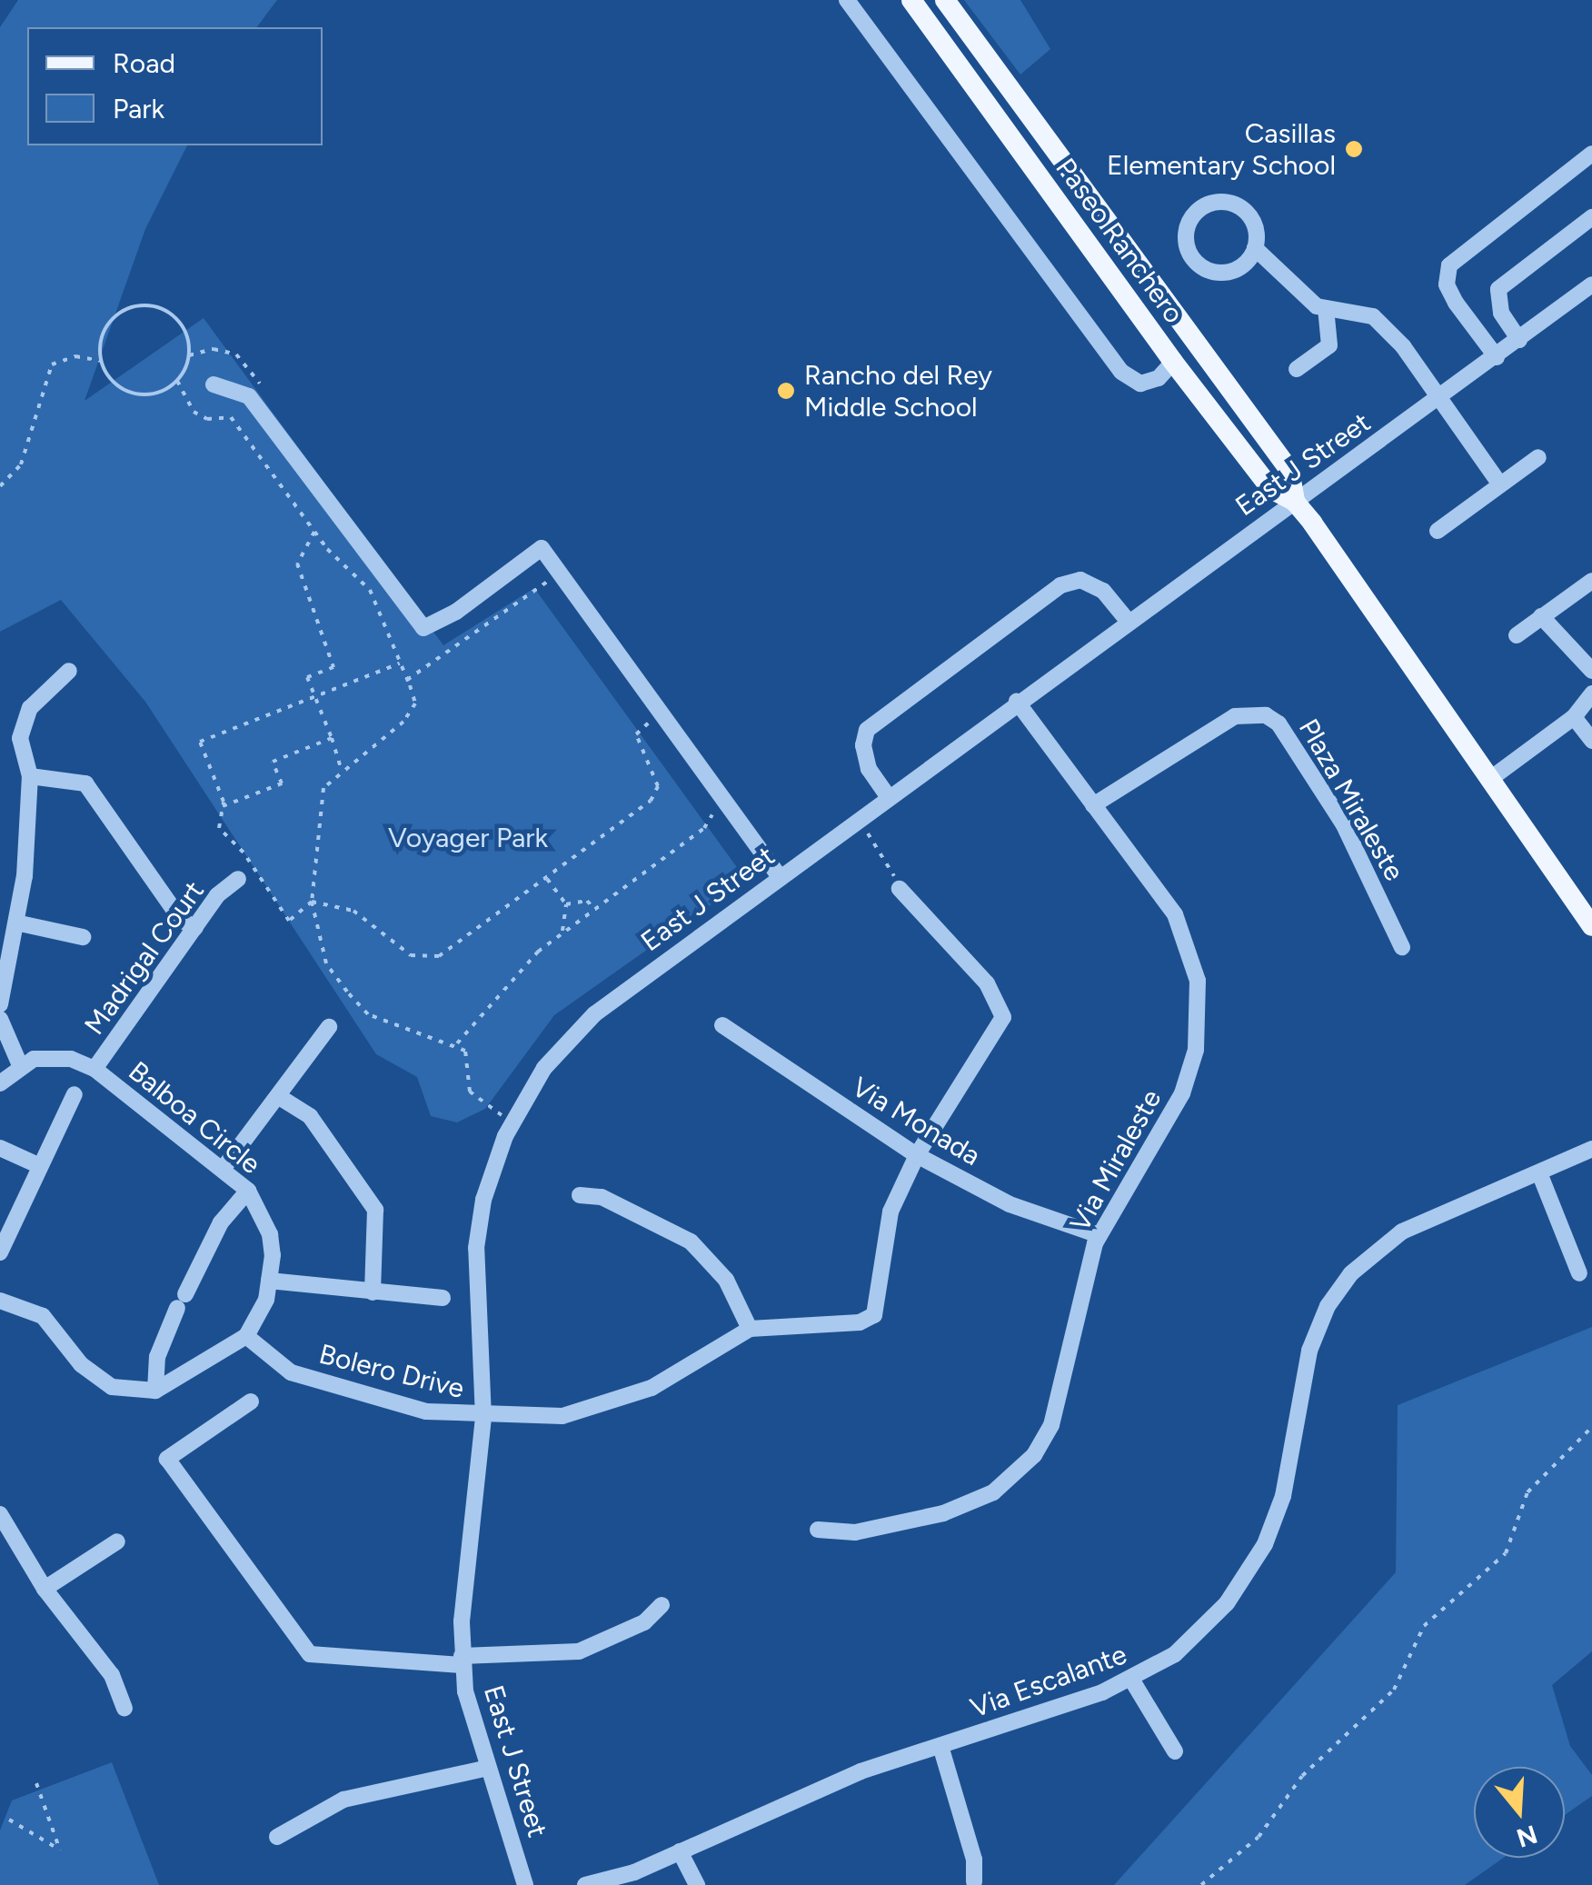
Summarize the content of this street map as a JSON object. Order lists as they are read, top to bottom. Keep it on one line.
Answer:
{"streets":{"main road":["Paseo Ranchero"],"street":["East J Street","Plaza Miraleste","Madrigal Court","Balboa Circle","Via Monada","Via Miraleste","Bolero Drive","Via Escalante"]},"crossings":[["Paseo Ranchero","East J Street"],["East J Street","Via Miraleste"],["East J Street","Bolero Drive"],["Plaza Miraleste","Via Miraleste"],["Madrigal Court","Balboa Circle"],["Balboa Circle","Bolero Drive"],["Via Monada","Via Miraleste"]],"parks":["Voyager Park"],"places":["Casillas Elementary School","Rancho del Rey Middle School"],"legend":["Road","Park"],"north":"bottom"}
